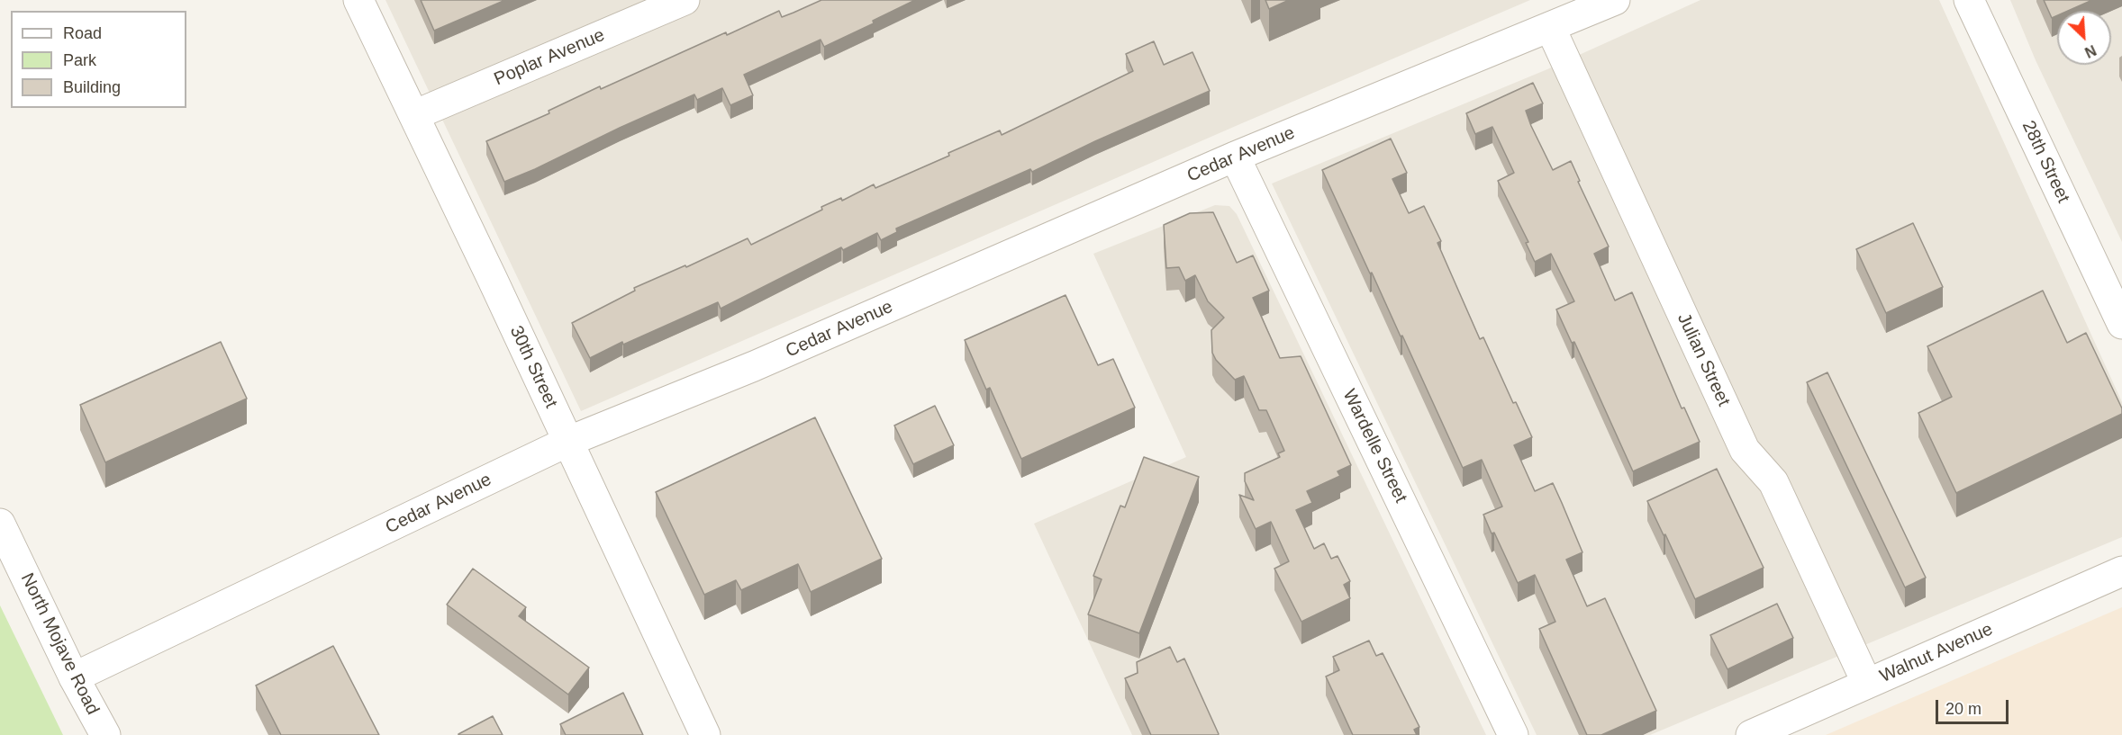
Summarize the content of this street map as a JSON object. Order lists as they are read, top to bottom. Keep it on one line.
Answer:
{"streets":{"street":["Poplar Avenue","Cedar Avenue","28th Street","Julian Street","30th Street","Wardelle Street","North Mojave Road","Walnut Avenue"]},"crossings":[["Poplar Avenue","30th Street"],["Cedar Avenue","Julian Street"],["Cedar Avenue","30th Street"],["Cedar Avenue","Wardelle Street"],["Cedar Avenue","North Mojave Road"],["Julian Street","Walnut Avenue"]],"legend":["Road","Park","Building"],"scale_bar":"20 m","north":"bottom right"}
